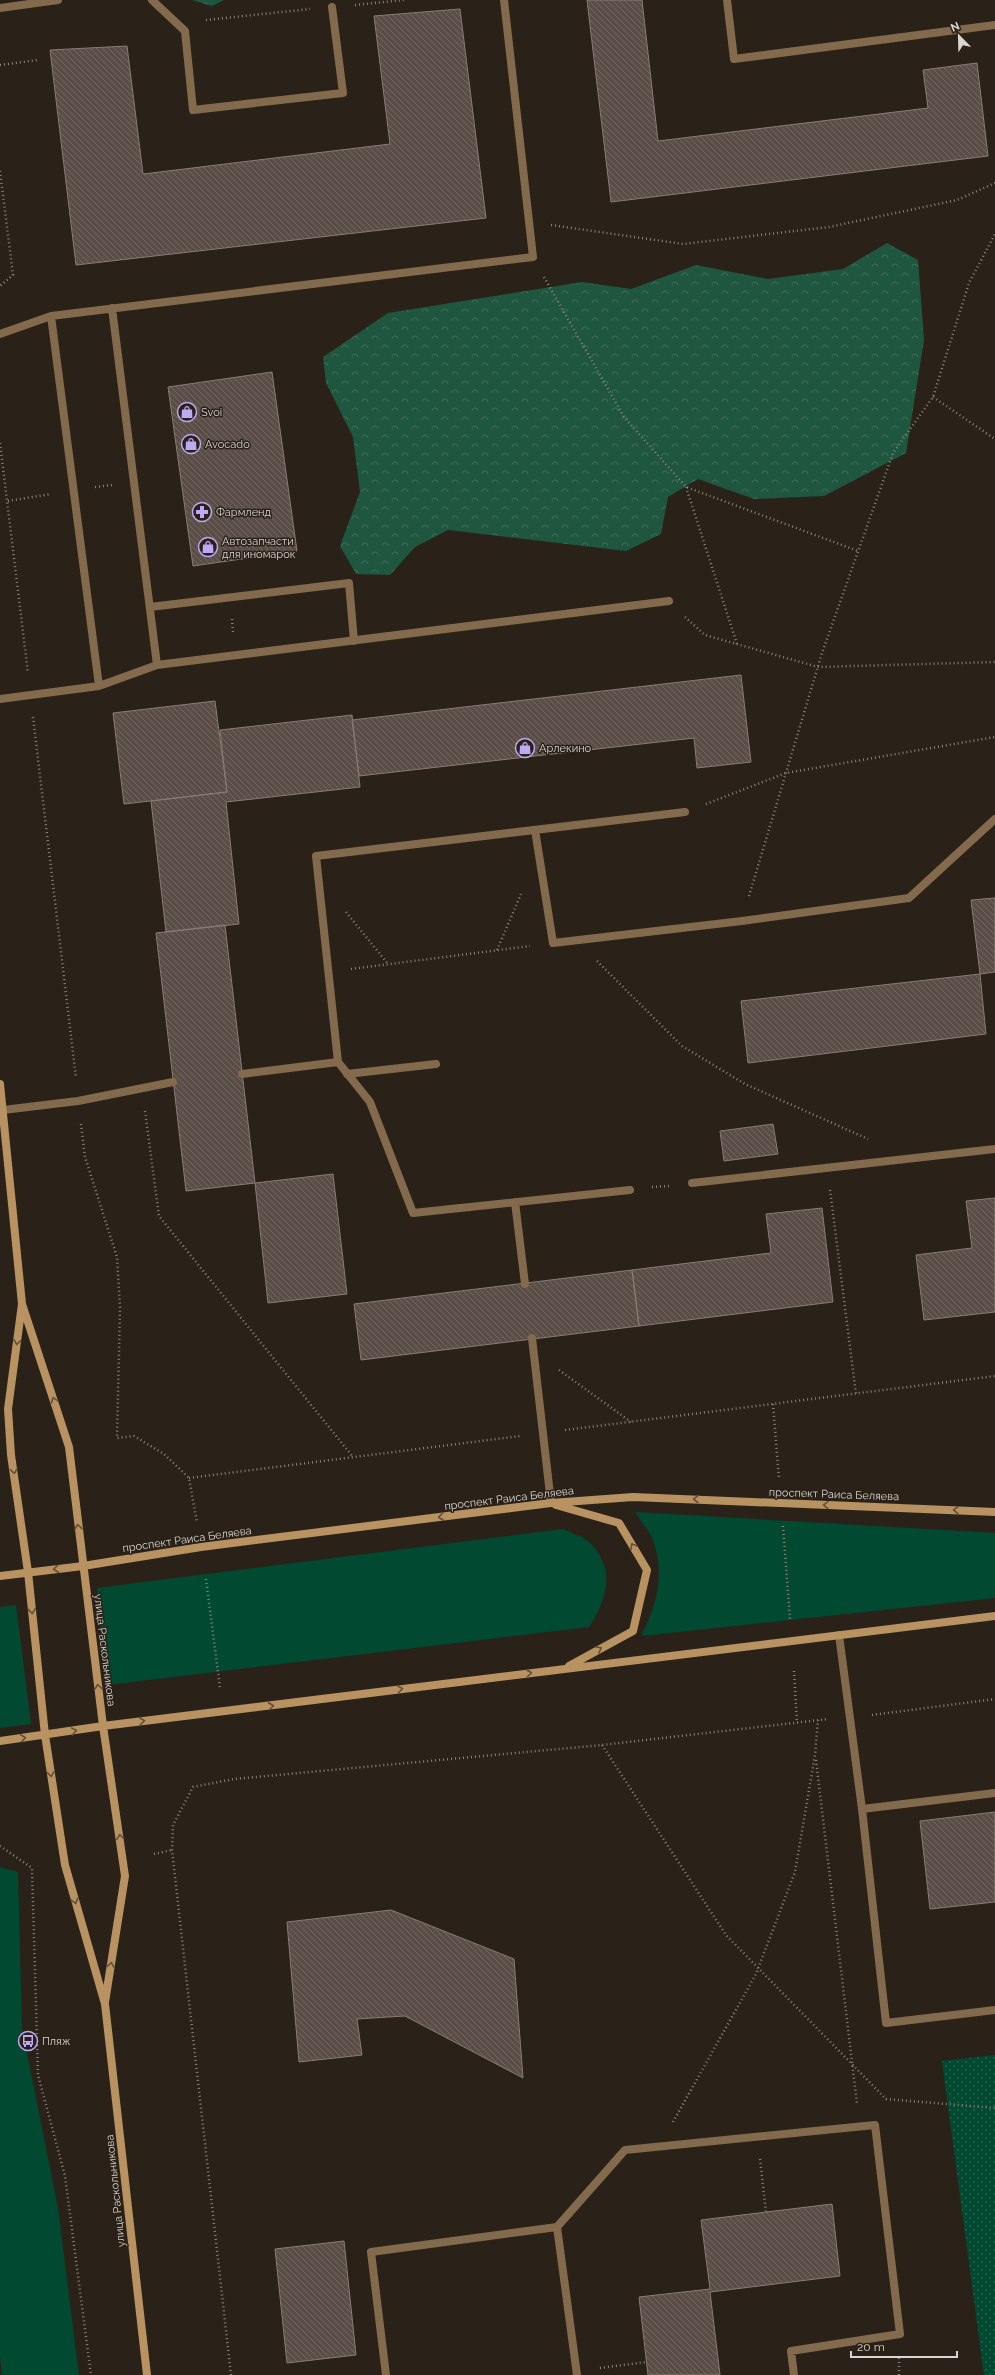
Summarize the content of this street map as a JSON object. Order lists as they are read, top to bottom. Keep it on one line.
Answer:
{"streets":{"street":["проспект Раиса Беляева","улица Раскольникова"]},"crossings":[["проспект Раиса Беляева","улица Раскольникова"]],"one_way":["проспект Раиса Беляева"],"places":{"shop":["Svoi","Avocado","Автозапчасти для иномарок","Арлекино"],"pharmacy":["Фармленд"],"bus stop":["Пляж"]},"scale_bar":"20 m","north":"top left"}
